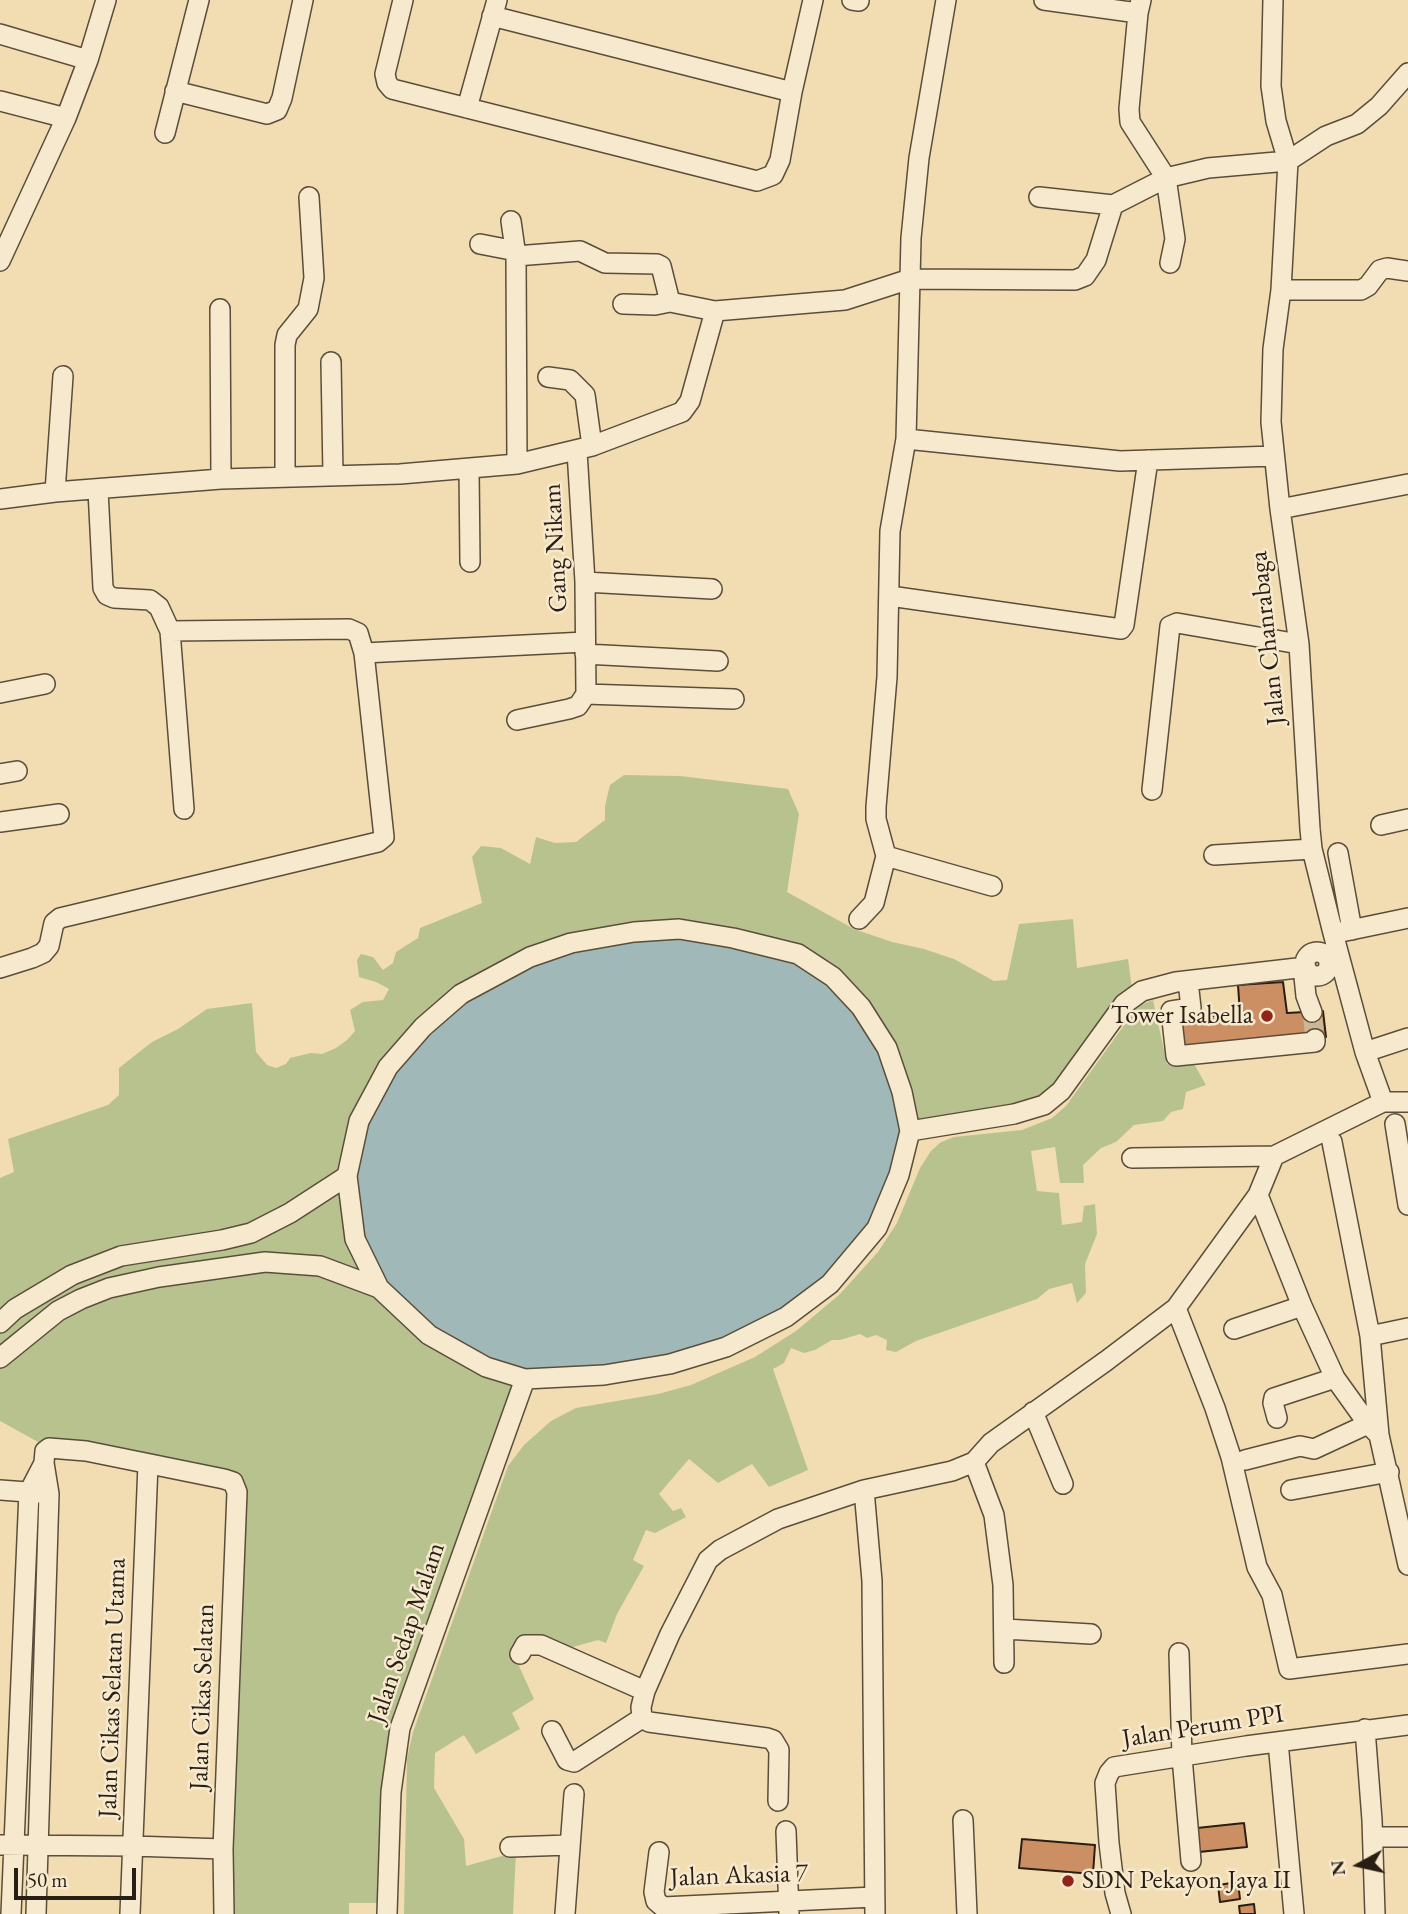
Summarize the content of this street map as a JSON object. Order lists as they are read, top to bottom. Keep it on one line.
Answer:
{"streets":{"street":["Gang Nikam","Jalan Chanrabaga","Jalan Sedap Malam","Jalan Cikas Selatan Utama","Jalan Cikas Selatan","Jalan Perum PPI","Jalan Akasia 7"]},"crossings":[["Jalan Cikas Selatan Utama","Jalan Cikas Selatan"]],"places":["Tower Isabella","SDN Pekayon Jaya II"],"scale_bar":"50 m","north":"left"}
